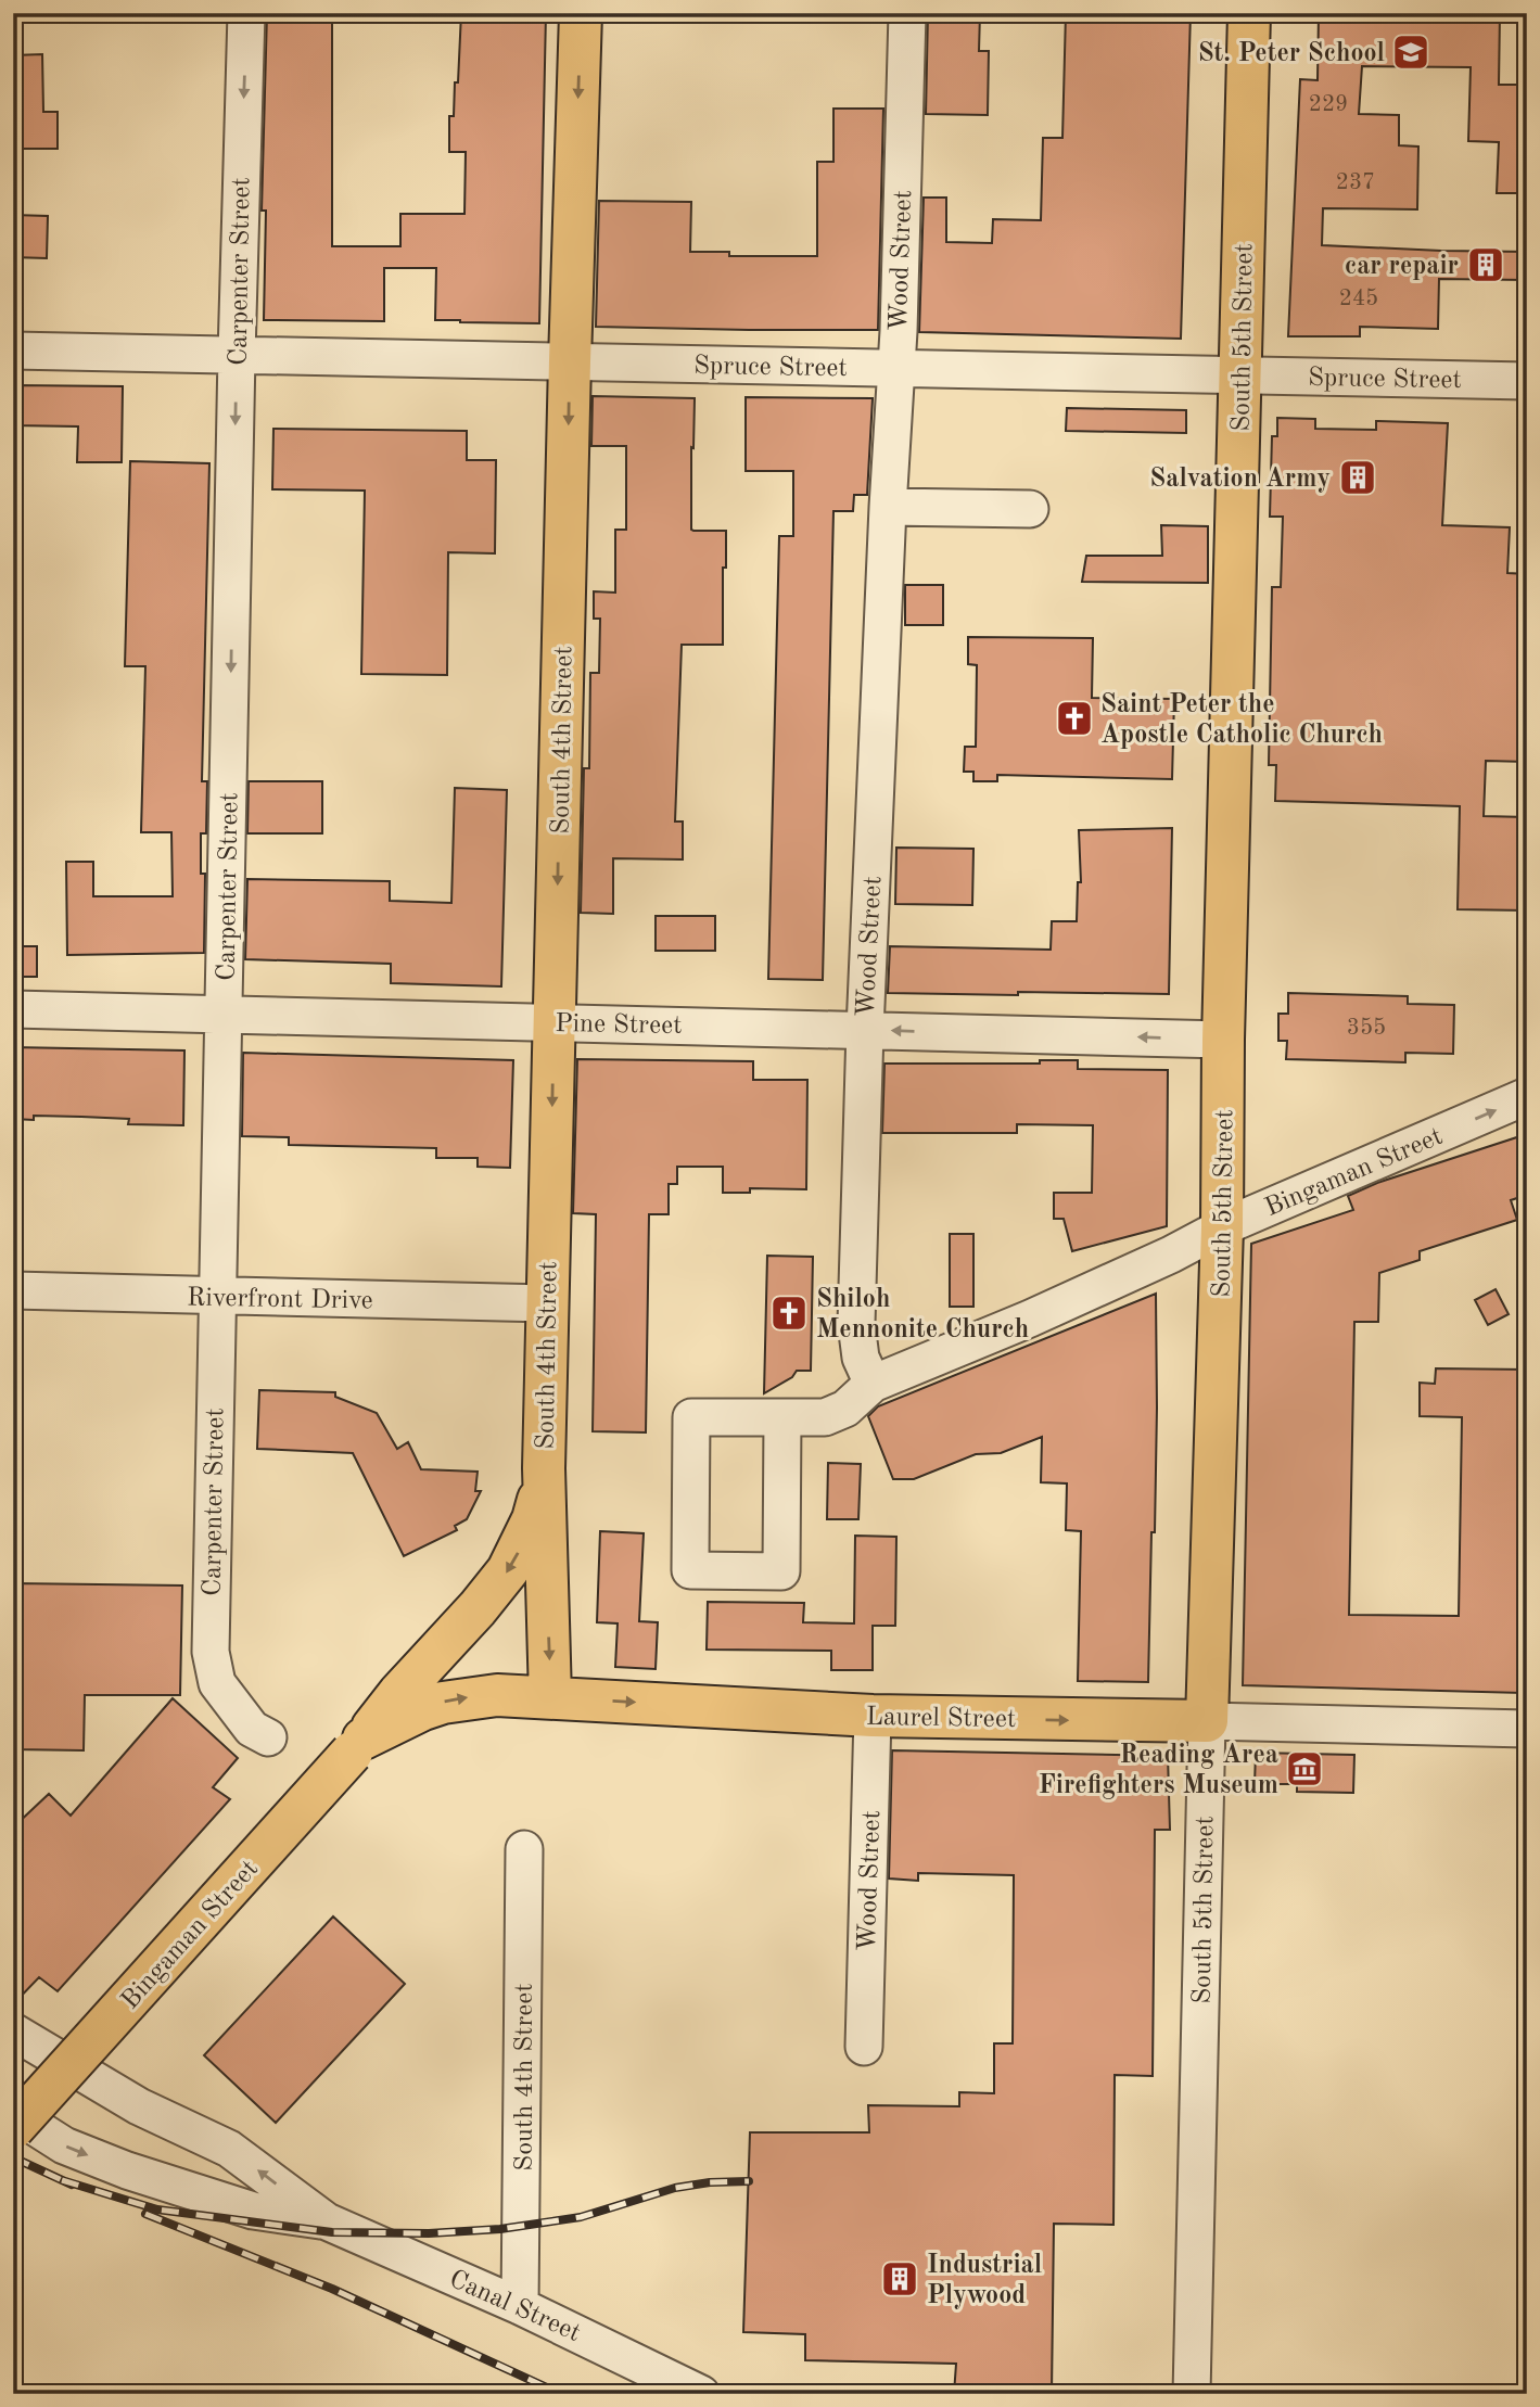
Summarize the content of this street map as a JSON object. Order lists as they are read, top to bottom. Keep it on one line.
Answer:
{"streets":{"main road":["South 5th Street","South 4th Street","Bingaman Street","Laurel Street"],"street":["Wood Street","Carpenter Street","Spruce Street","Pine Street","Riverfront Drive","Canal Street"]},"crossings":[["Wood Street","Spruce Street"],["Wood Street","Pine Street"],["Wood Street","Bingaman Street"],["Wood Street","Laurel Street"],["Carpenter Street","Spruce Street"],["Carpenter Street","Pine Street"],["Carpenter Street","Riverfront Drive"],["South 5th Street","Spruce Street"],["South 5th Street","Pine Street"],["South 5th Street","Bingaman Street"],["South 5th Street","Laurel Street"],["Spruce Street","South 4th Street"],["South 4th Street","Pine Street"],["South 4th Street","Bingaman Street"],["South 4th Street","Riverfront Drive"],["South 4th Street","Laurel Street"],["South 4th Street","Canal Street"],["Bingaman Street","Laurel Street"]],"one_way":["Carpenter Street","South 4th Street","Laurel Street"],"places":{"school or university":["St. Peter School"],"building":["car repair","Salvation Army","Industrial Plywood"],"church":["Saint Peter the Apostle Catholic Church","Shiloh Mennonite Church"],"museum":["Reading Area Firefighters Museum"]},"house_numbers":["229","237","245","355"]}
